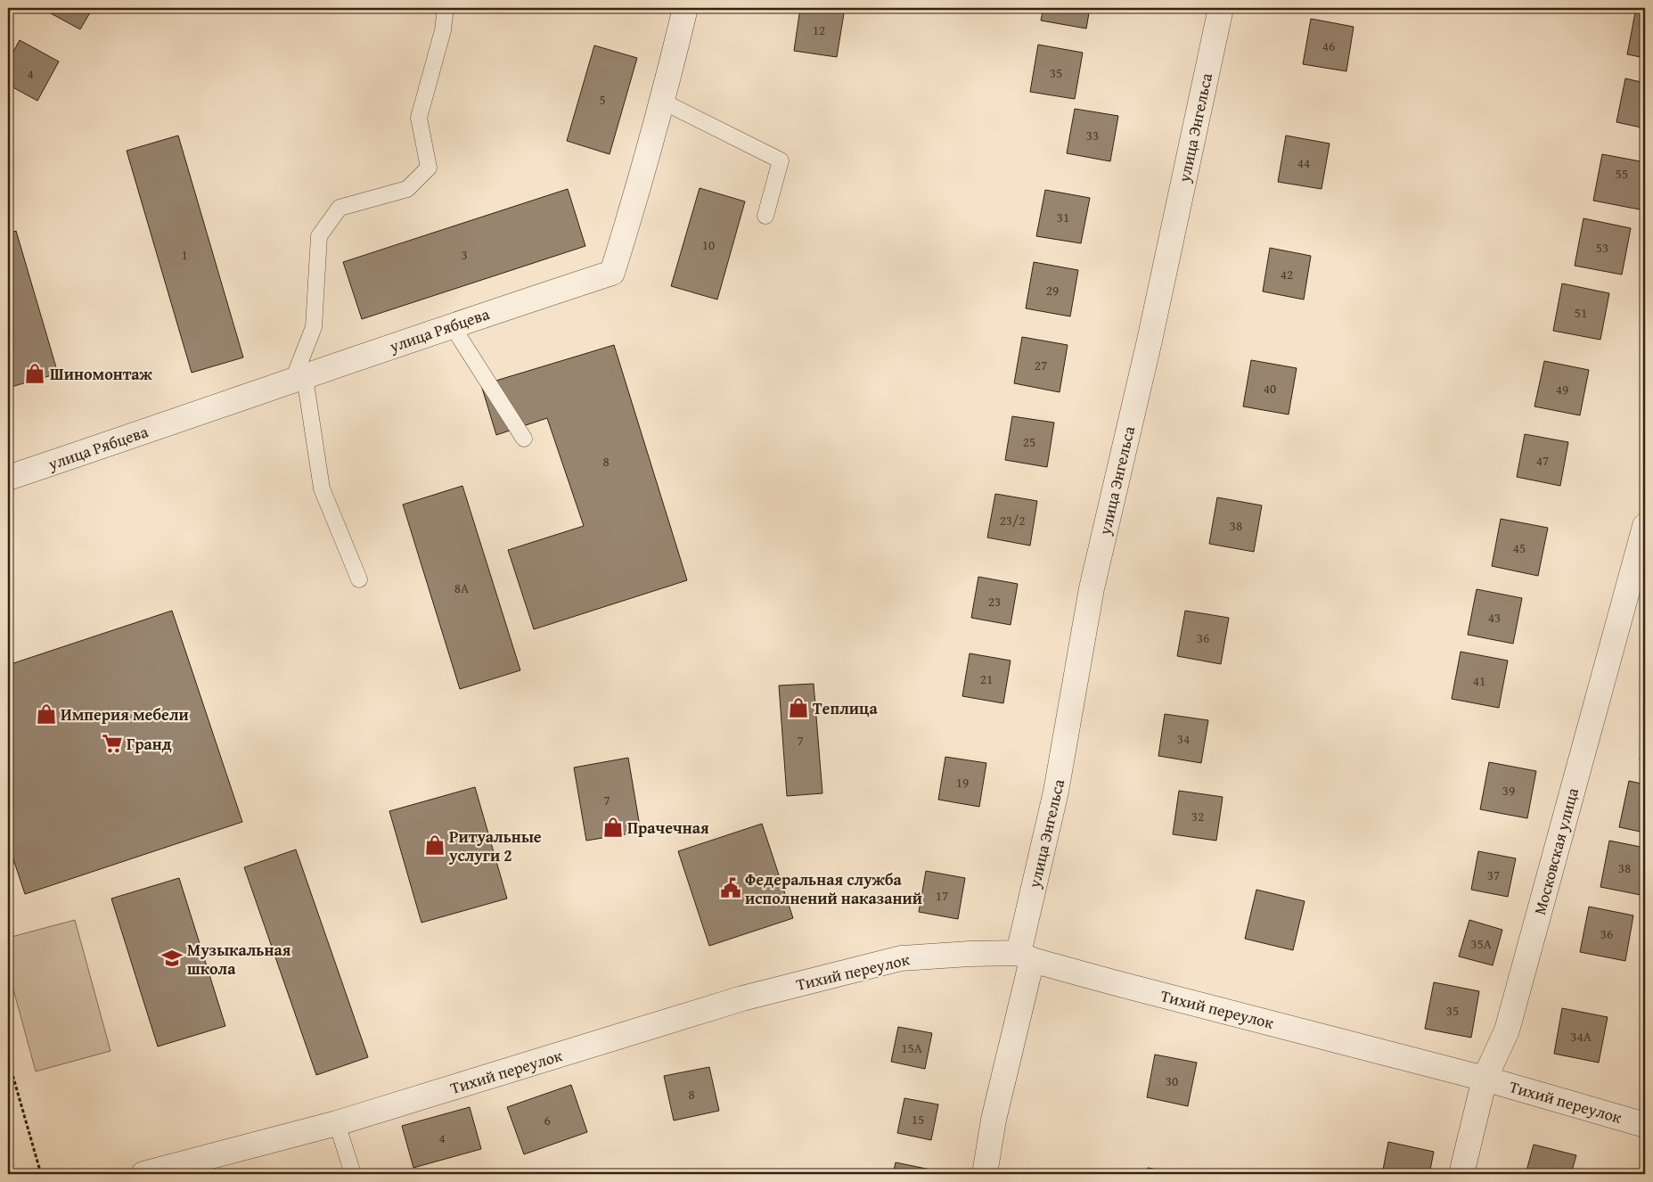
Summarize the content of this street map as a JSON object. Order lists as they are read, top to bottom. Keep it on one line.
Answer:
{"streets":{"street":["улица Энгельса","улица Рябцева","Московская улица","Тихий переулок"]},"crossings":[["улица Энгельса","Тихий переулок"],["Московская улица","Тихий переулок"]],"places":{"shop":["Шиномонтаж","Теплица","Империя мебели","Прачечная","Ритуальные услуги 2"],"supermarket":["Гранд"],"public building":["Федеральная служба исполнений наказаний"],"school or university":["Музыкальная школа"]},"house_numbers":["12","46","35","4","5","33","44","55","31","10","53","1","3","42","29","51","27","40","49","25","47","8","23/2","38","45","8А","23","43","36","21","41","34","7","19","39","7","32","38","37","17","36","35А","35","34А","15А","30","8","15","6","4"]}
